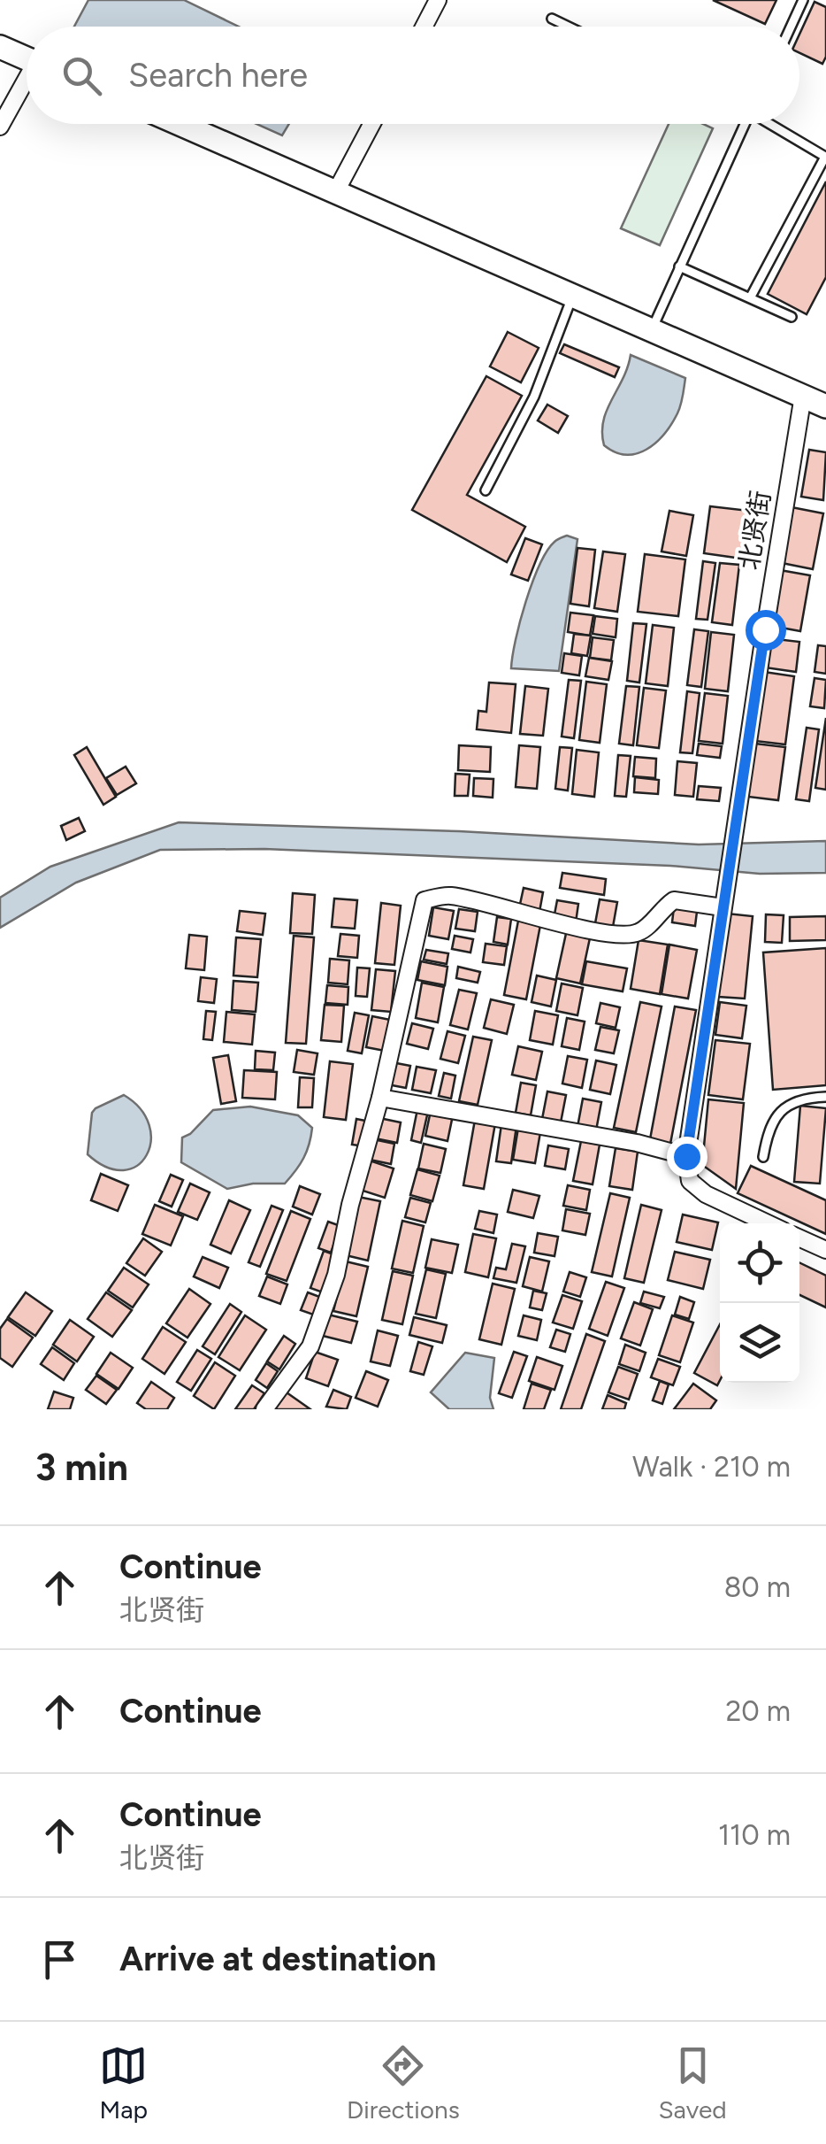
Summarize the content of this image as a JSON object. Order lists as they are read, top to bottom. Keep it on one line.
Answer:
{"streets":{"street":["北贤街"]},"page":{"search":"Search here","heading":["3 min","Walk · 210 m"],"list":[["Continue","北贤街","80 m"],["Continue","20 m"],["Continue","北贤街","110 m"],"Arrive at destination"],"nav":["Map","Directions","Saved"]}}
